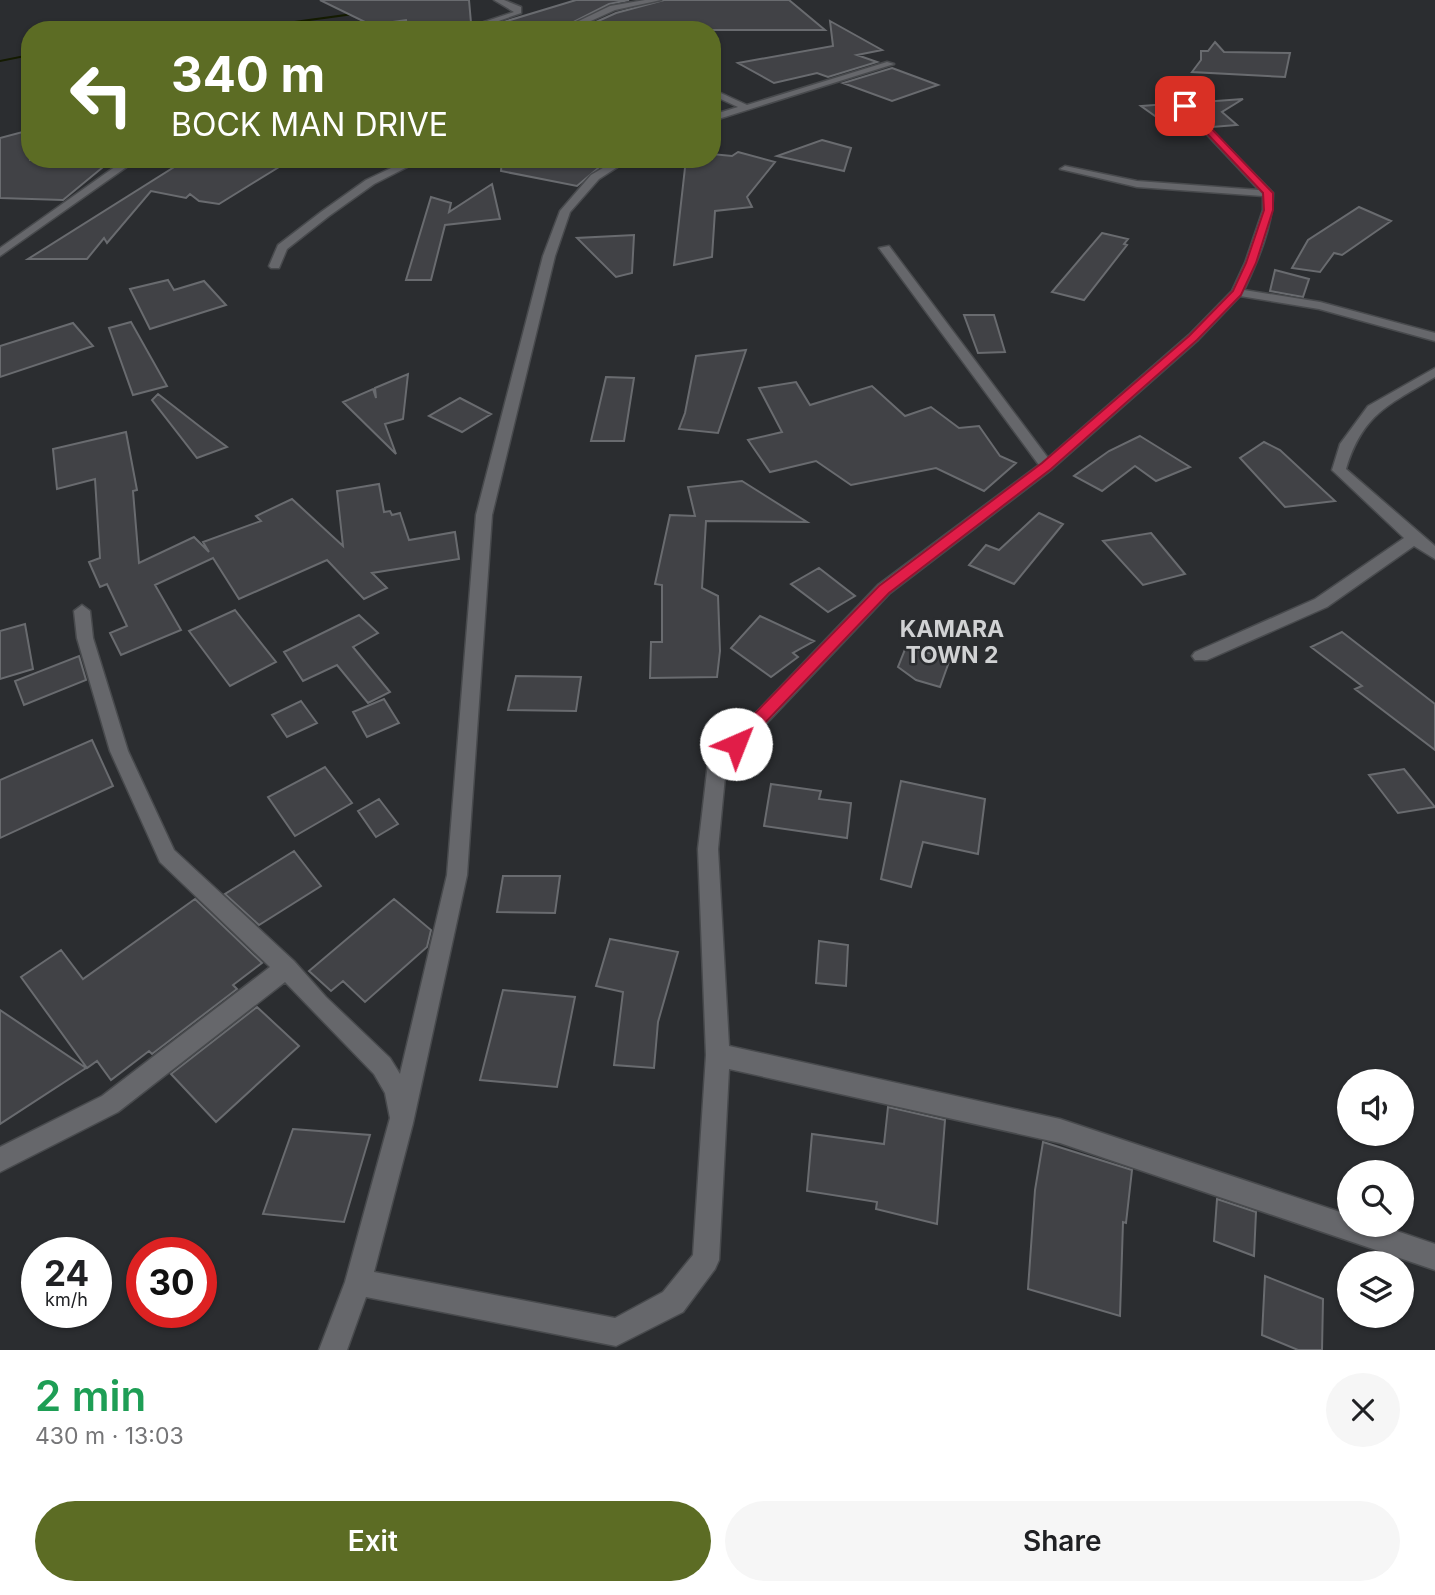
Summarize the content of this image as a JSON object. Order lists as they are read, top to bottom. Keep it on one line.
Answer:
{"districts":["KAMARA TOWN 2"],"page":{"turn":["340 m","BOCK MAN DRIVE"],"speed":"24 km/h","limit":"30","heading":["2 min","430 m · 13:03"],"buttons":["Exit","Share"]}}
